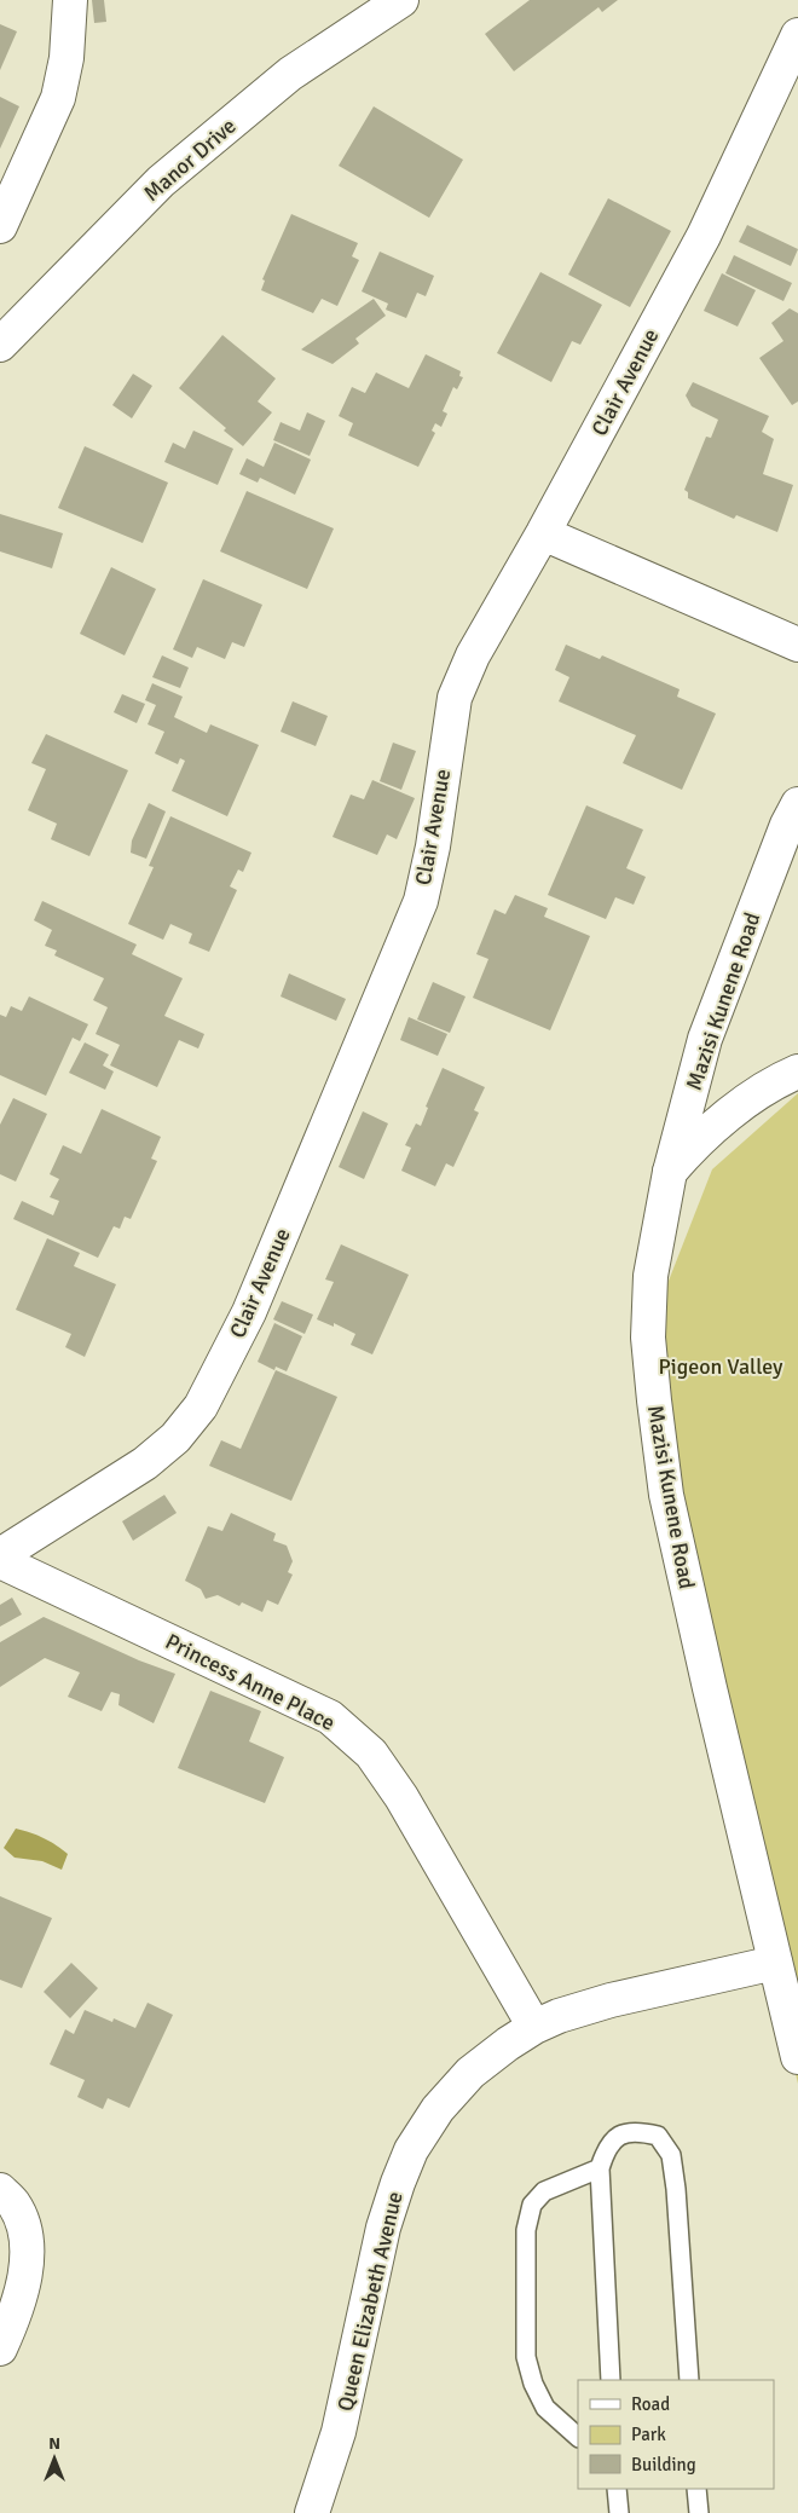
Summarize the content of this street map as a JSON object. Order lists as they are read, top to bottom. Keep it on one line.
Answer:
{"streets":{"street":["Manor Drive","Clair Avenue","Mazisi Kunene Road","Princess Anne Place","Queen Elizabeth Avenue"]},"crossings":[["Mazisi Kunene Road","Queen Elizabeth Avenue"],["Princess Anne Place","Queen Elizabeth Avenue"]],"parks":["Pigeon Valley"],"legend":["Road","Park","Building"],"north":"top"}
